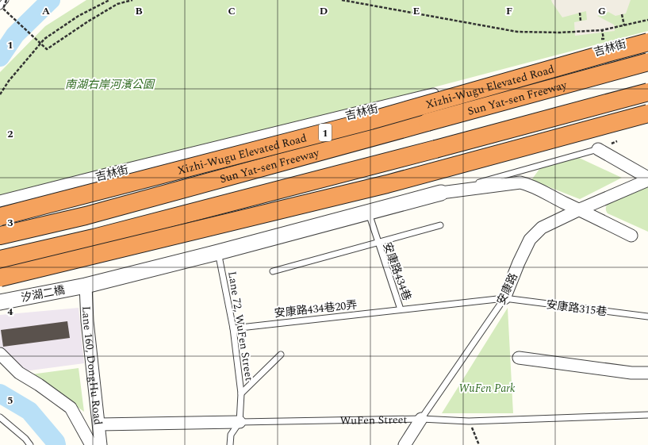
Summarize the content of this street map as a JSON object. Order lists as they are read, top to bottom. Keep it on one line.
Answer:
{"streets":{"highway":["Xizhi-Wugu Elevated Road","Sun Yat-sen Freeway","1"],"street":["吉林街","安康路","汐湖二橋","Lane 160, DongHu Road","WuFen Street"],"lane":["安康路434巷","安康路315巷","安康路434巷20弄","Lane 72, WuFen Street"]},"crossings":[["安康路434巷","安康路"],["安康路434巷","安康路315巷"],["安康路434巷","安康路434巷20弄"],["安康路","安康路315巷"],["安康路","WuFen Street"],["汐湖二橋","Lane 72, WuFen Street"],["汐湖二橋","Lane 160, DongHu Road"],["安康路434巷20弄","Lane 72, WuFen Street"],["Lane 72, WuFen Street","WuFen Street"],["Lane 160, DongHu Road","WuFen Street"]],"parks":["南湖右岸河濱公園","WuFen Park"],"grid":{"columns":["A","B","C","D","E","F","G"],"rows":["1","2","3","4","5"]}}
